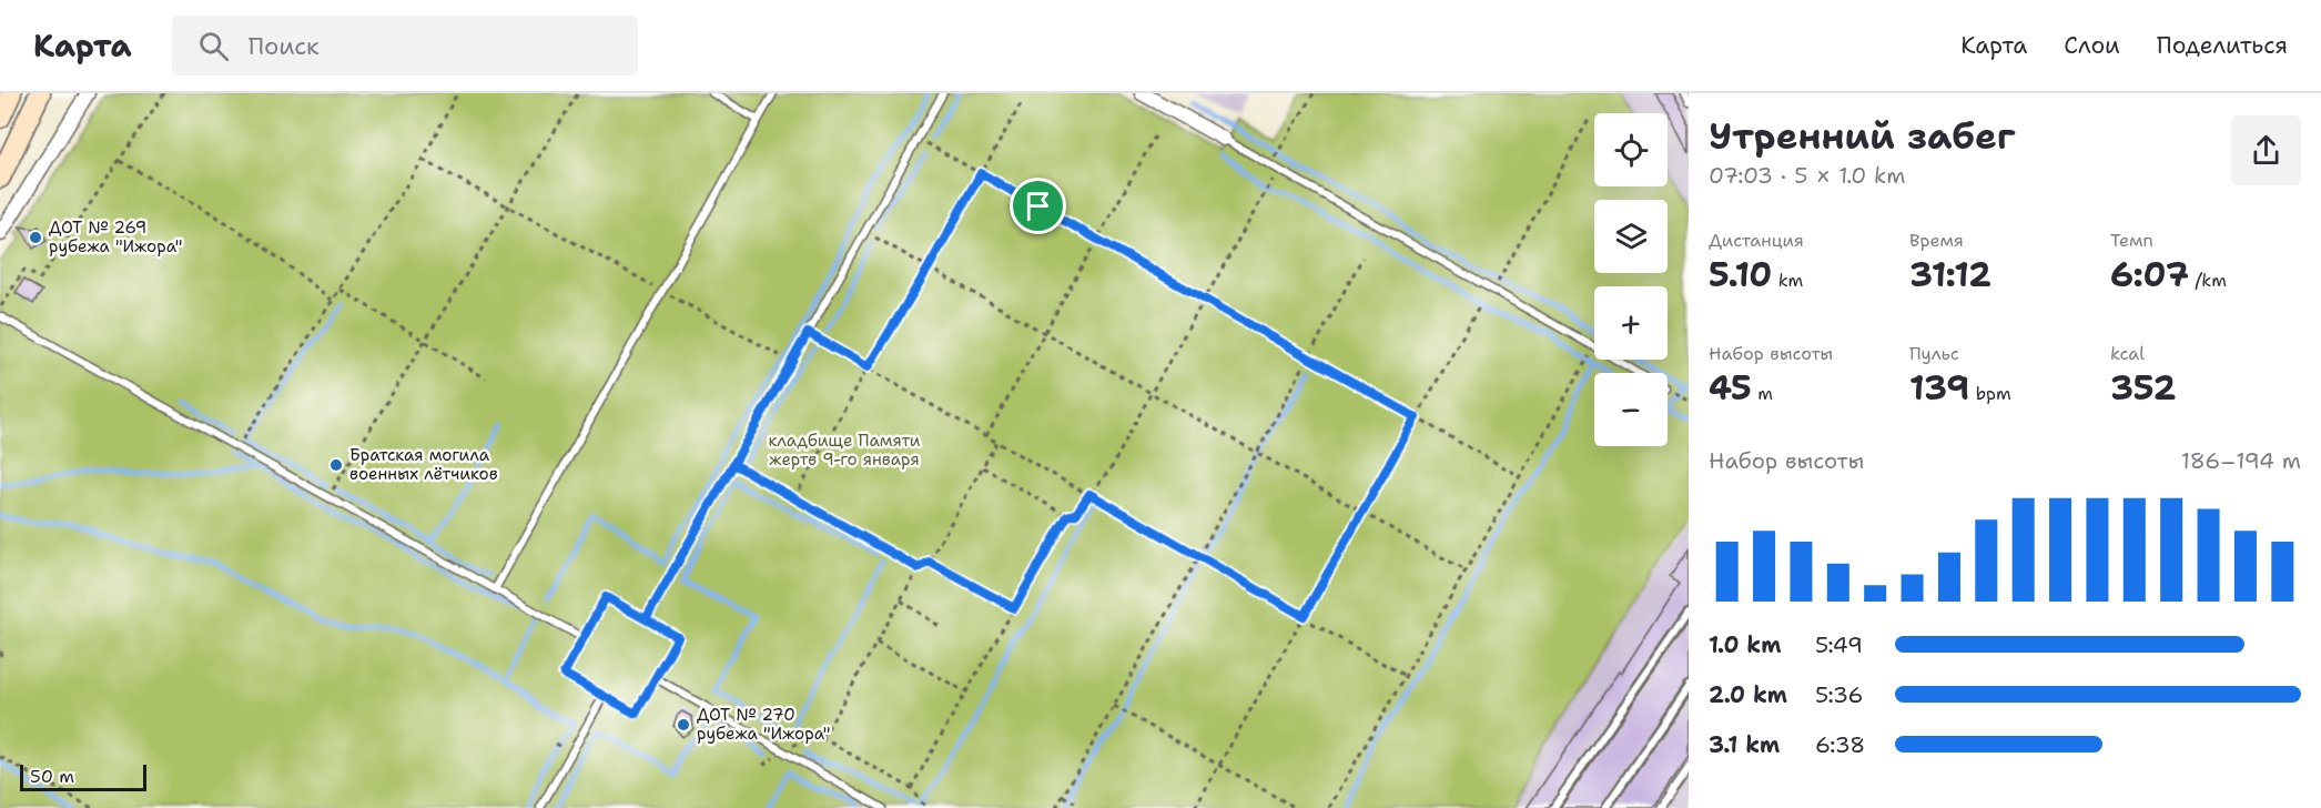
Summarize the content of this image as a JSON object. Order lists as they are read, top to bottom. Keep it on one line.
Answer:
{"parks":["кладбище Памяти жертв 9-го января"],"places":["ДОТ № 269 рубежа \"Ижора\"","Братская могила военных лётчиков","ДОТ № 270 рубежа \"Ижора\""],"scale_bar":"50 m","page":{"header":"Карта","search":"Поиск","nav":["Карта","Слои","Поделиться"],"heading":["Утренний забег","07:03 · 5 × 1.0 km"],"map_buttons":["+","−"],"stats":[["Дистанция","5.10 km"],["Время","31:12"],["Темп","6:07 /km"],["Набор высоты","45 m"],["Пульс","139 bpm"],["kcal","352"]],"chart":["Набор высоты","186–194 m"],"list":[{"name":"1.0 km","note":"5:49"},{"name":"2.0 km","note":"5:36"},{"name":"3.1 km","note":"6:38"}],"scale":"50 m"}}
